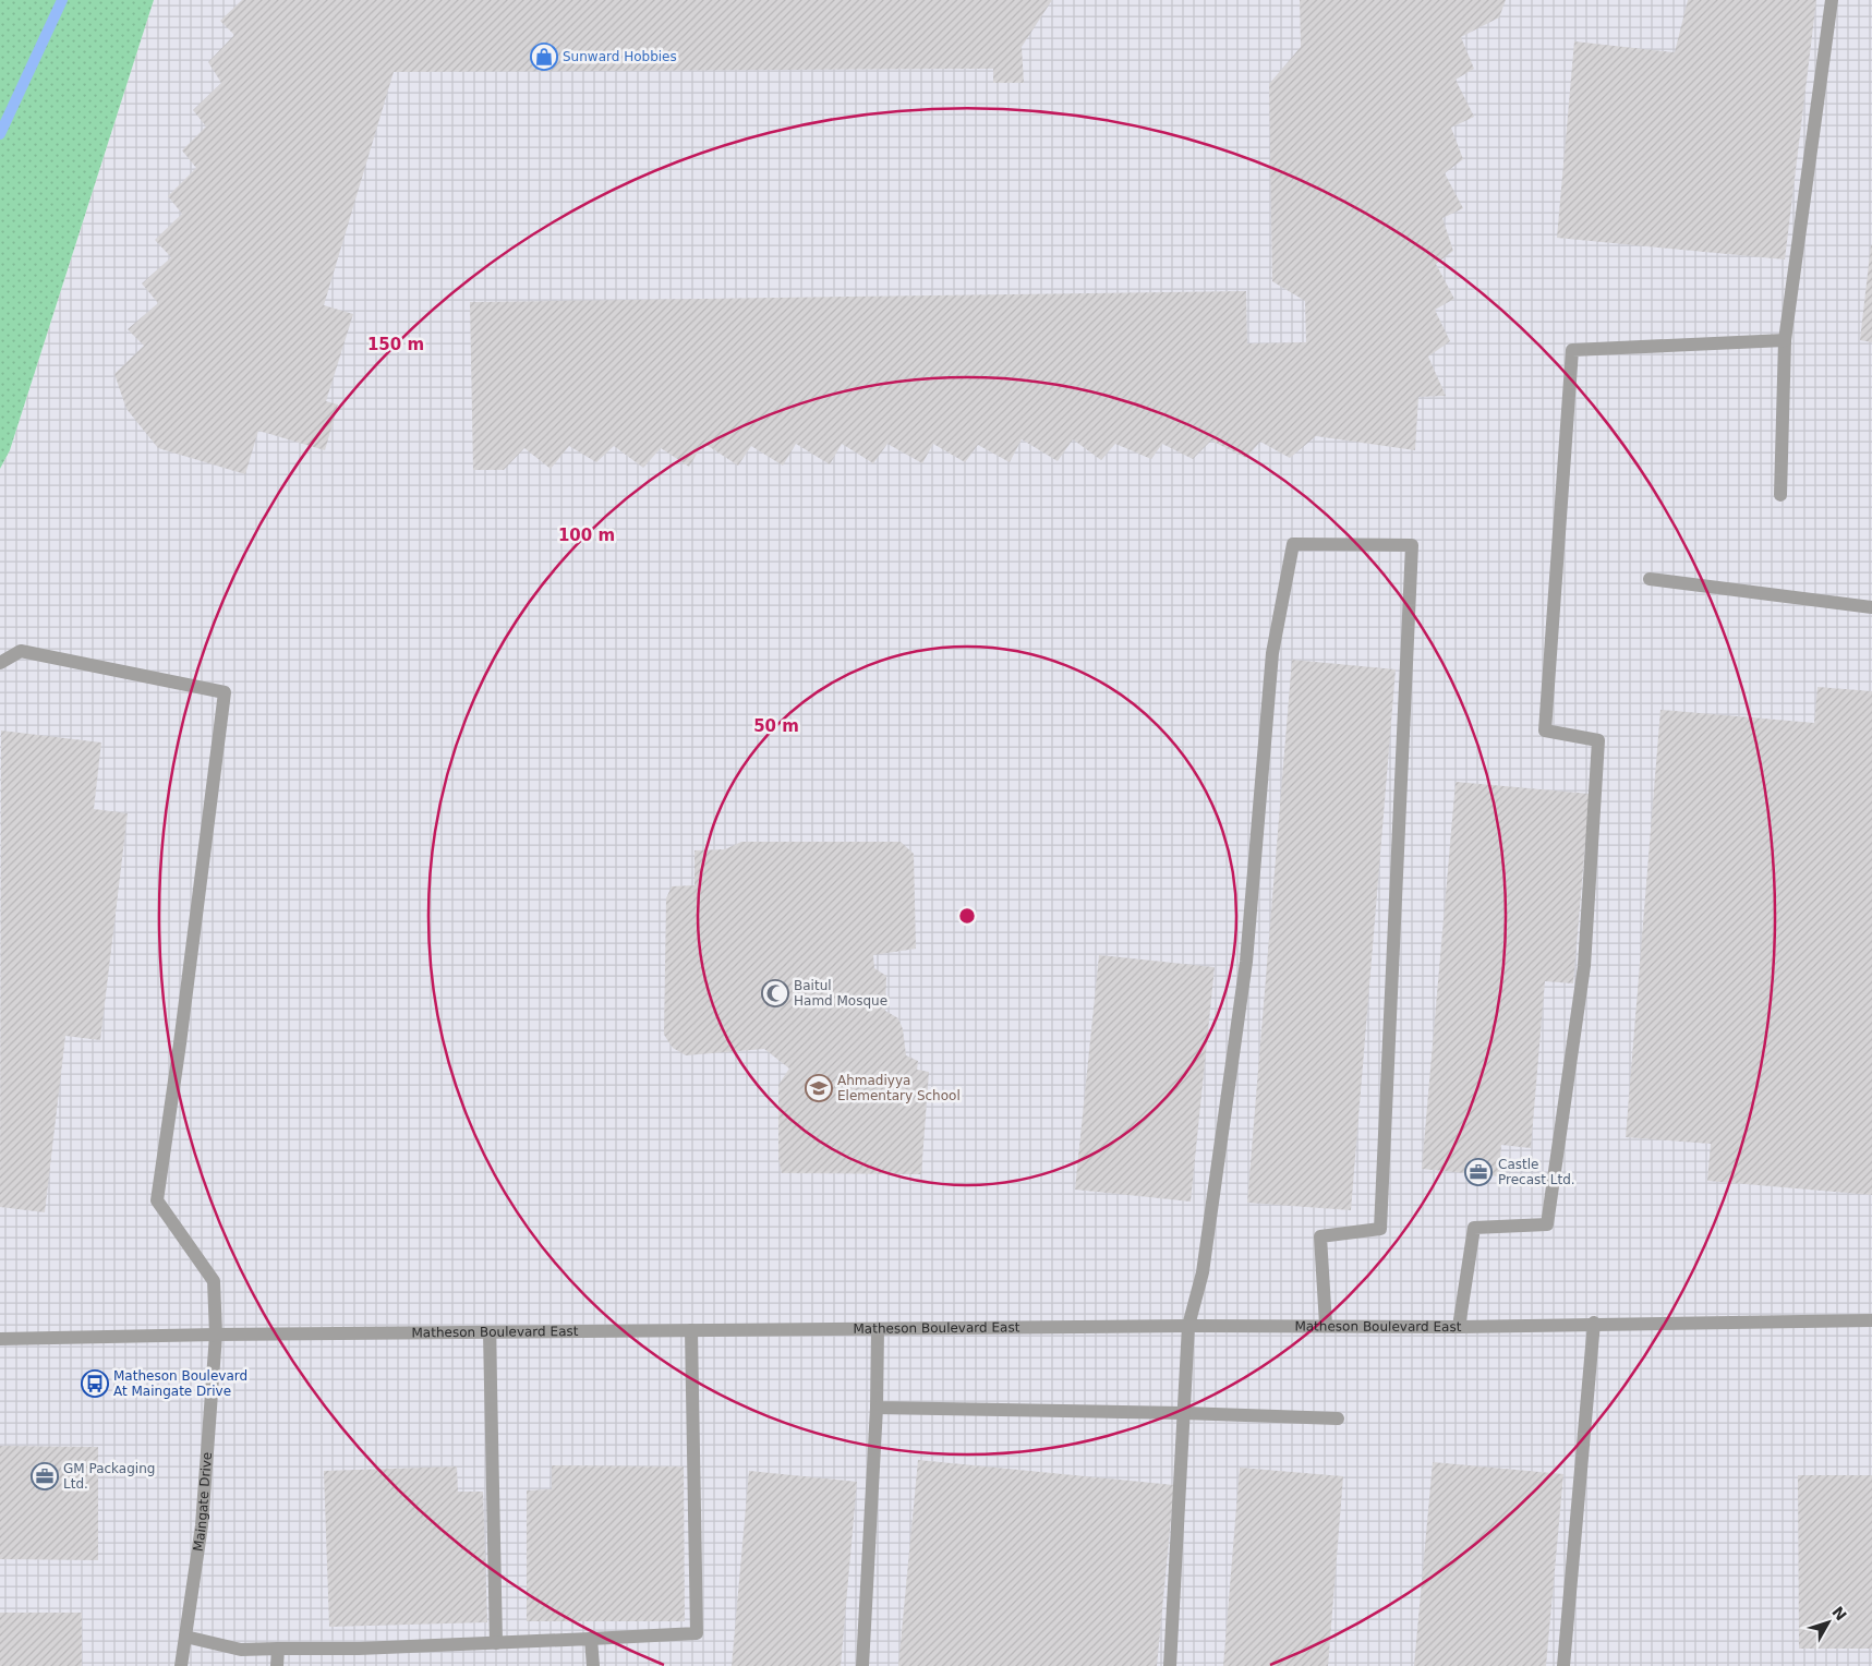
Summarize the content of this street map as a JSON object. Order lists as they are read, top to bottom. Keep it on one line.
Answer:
{"streets":{"street":["Matheson Boulevard East","Maingate Drive"]},"crossings":[["Matheson Boulevard East","Maingate Drive"]],"places":{"shop":["Sunward Hobbies"],"mosque":["Baitul Hamd Mosque"],"school or university":["Ahmadiyya Elementary School"],"office":["Castle Precast Ltd.","GM Packaging Ltd."],"bus stop":["Matheson Boulevard At Maingate Drive"]},"north":"top right","rings":["150 m","100 m","50 m"]}
